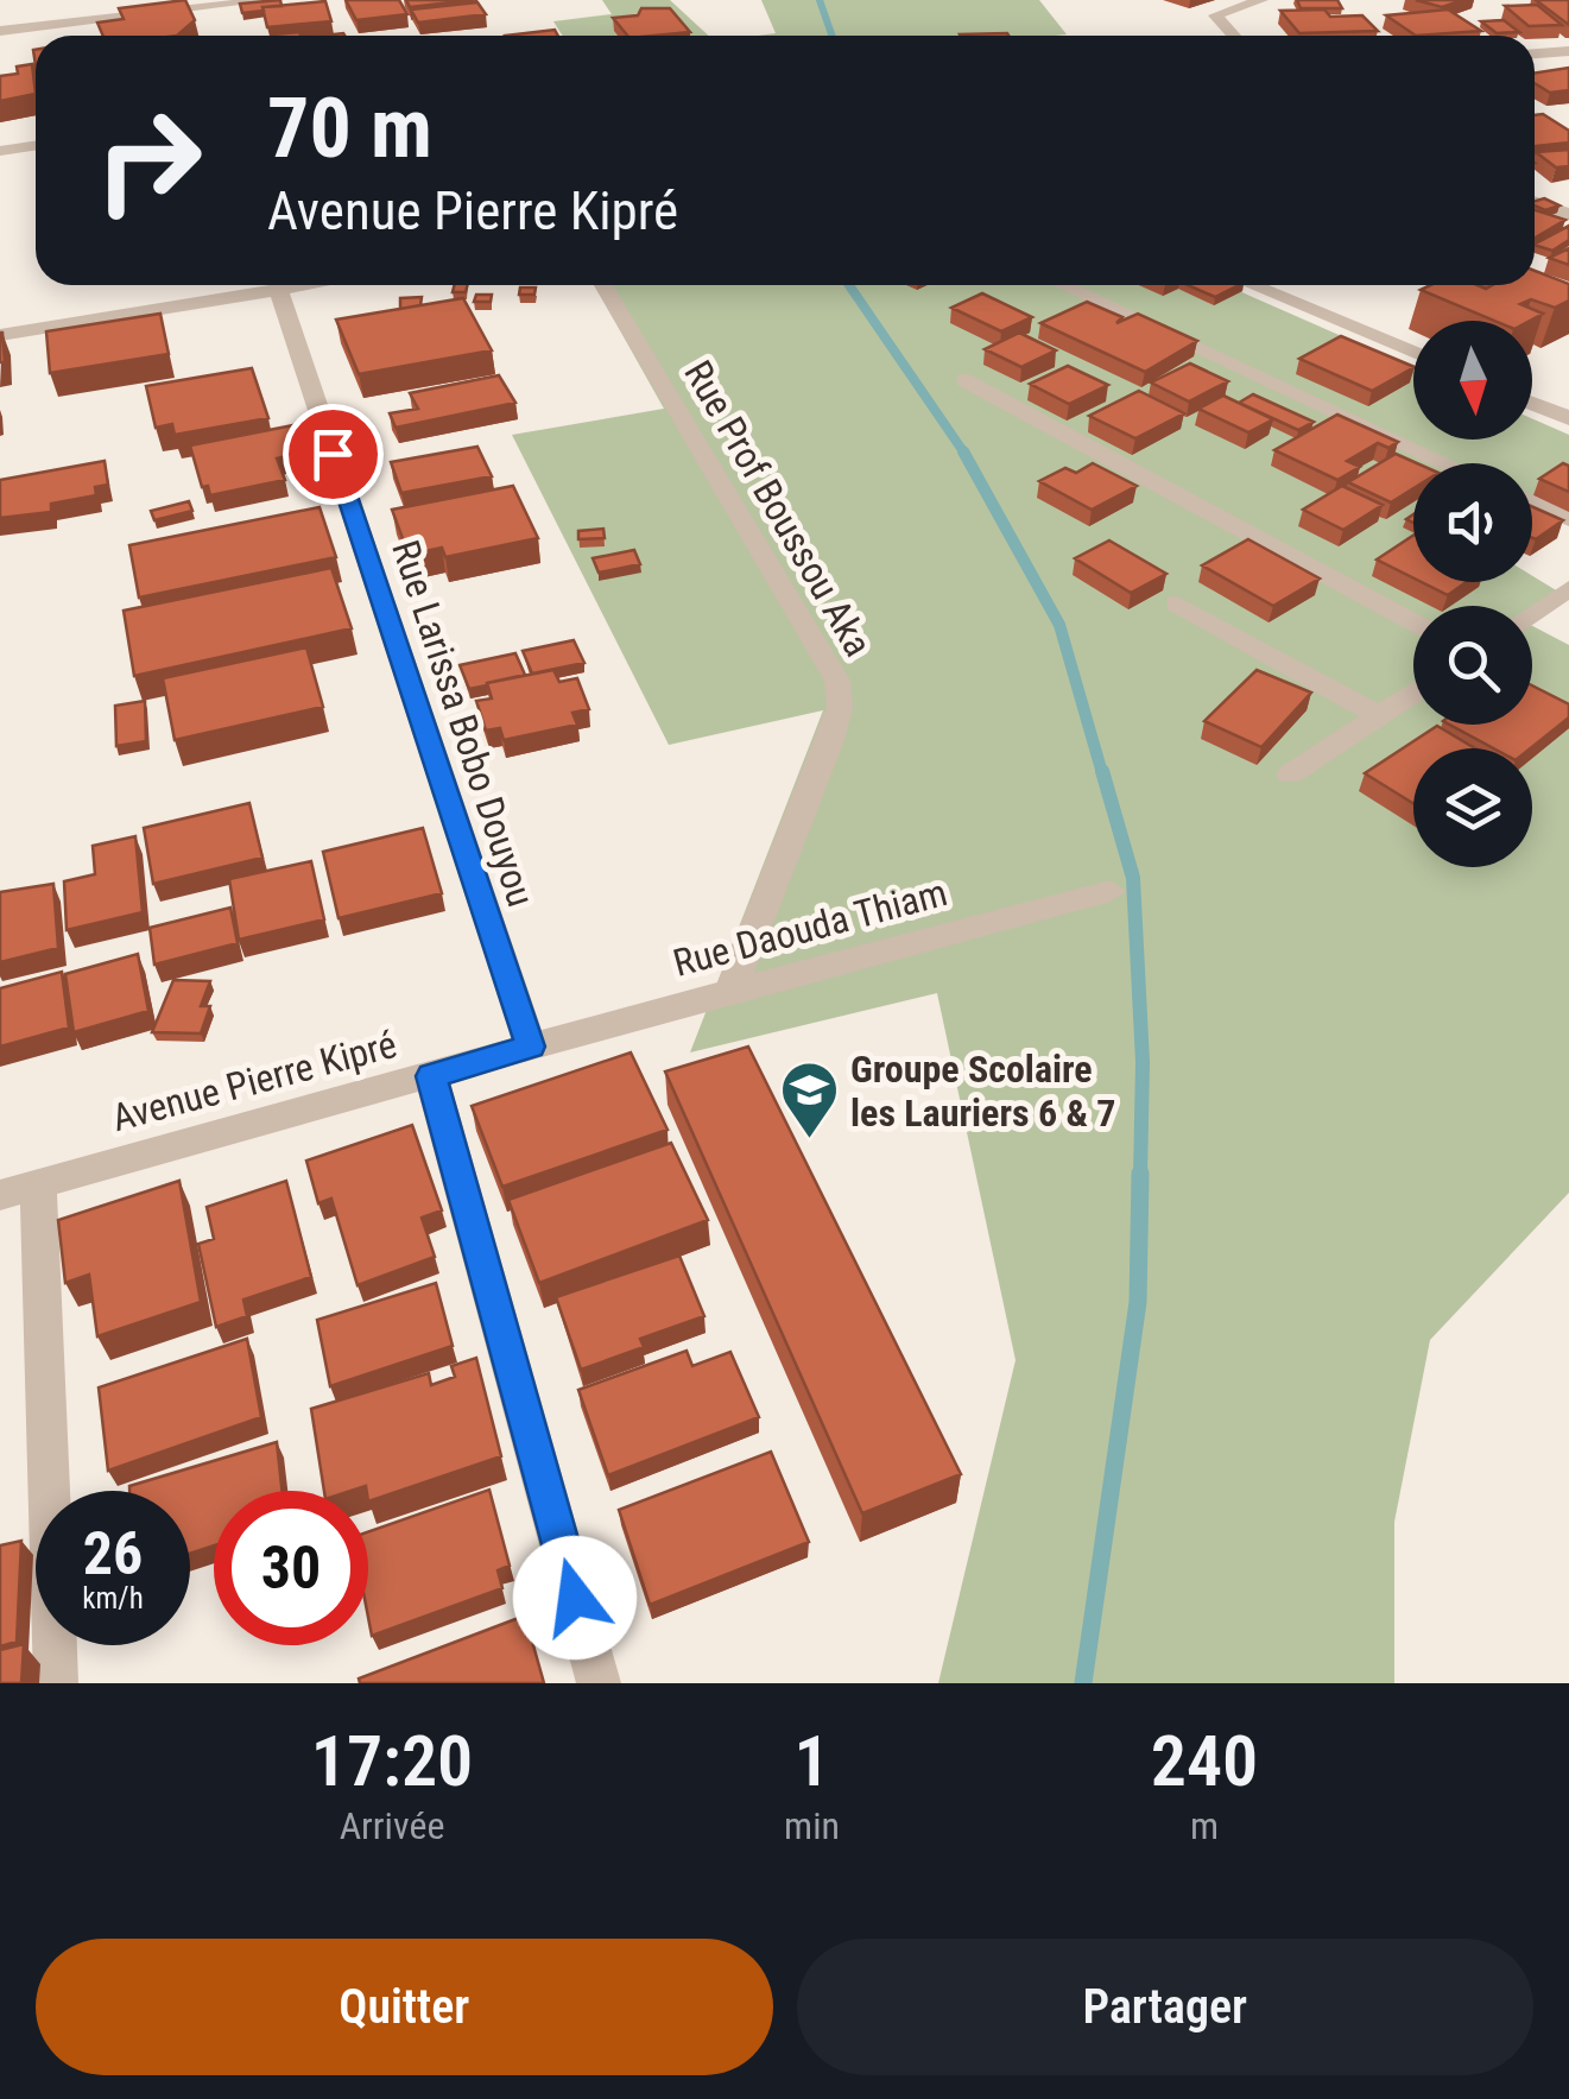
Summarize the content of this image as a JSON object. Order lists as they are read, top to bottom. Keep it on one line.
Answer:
{"streets":{"street":["Rue Prof Boussou Aka","Rue Larissa Bobo Douyou","Rue Daouda Thiam","Avenue Pierre Kipré"]},"crossings":[["Rue Prof Boussou Aka","Rue Daouda Thiam"],["Rue Larissa Bobo Douyou","Rue Daouda Thiam"],["Rue Larissa Bobo Douyou","Avenue Pierre Kipré"],["Rue Daouda Thiam","Avenue Pierre Kipré"]],"places":{"school or university":["Groupe Scolaire les Lauriers 6 & 7"]},"north":"bottom","page":{"turn":["70 m","Avenue Pierre Kipré"],"speed":"26 km/h","limit":"30","eta":["17:20","Arrivée","1","min","240","m"],"buttons":["Quitter","Partager"]}}
